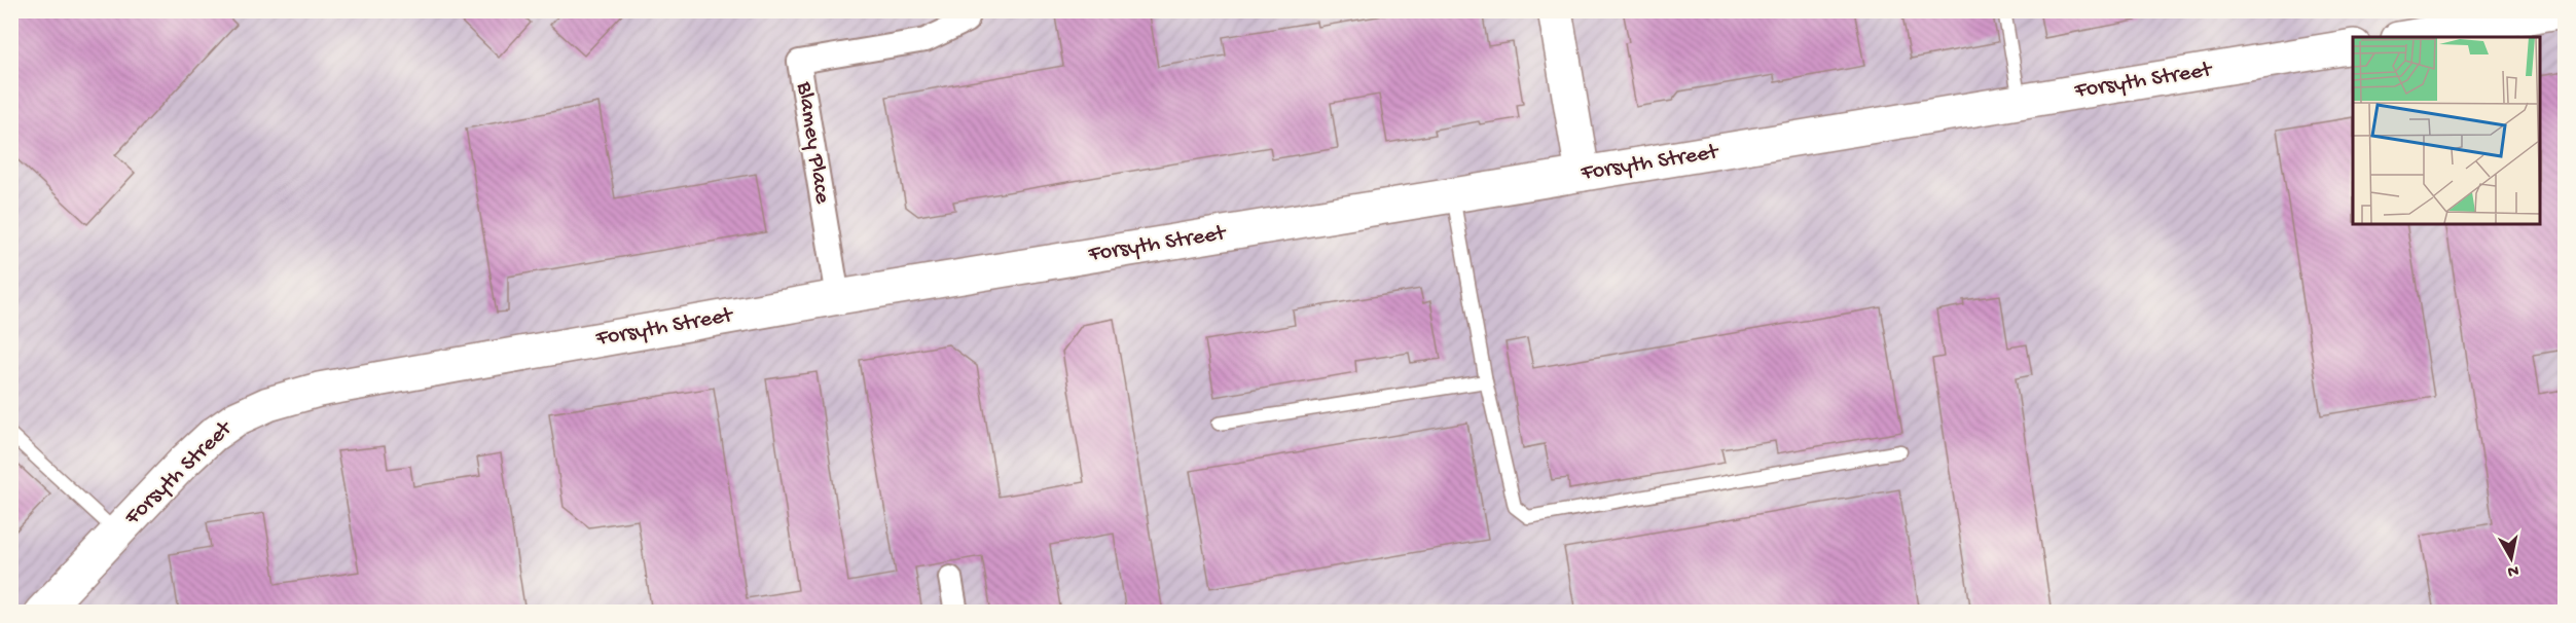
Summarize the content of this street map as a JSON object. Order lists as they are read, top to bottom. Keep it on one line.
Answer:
{"streets":{"street":["Forsyth Street","Blamey Place"]},"crossings":[["Forsyth Street","Blamey Place"]],"north":"bottom"}
